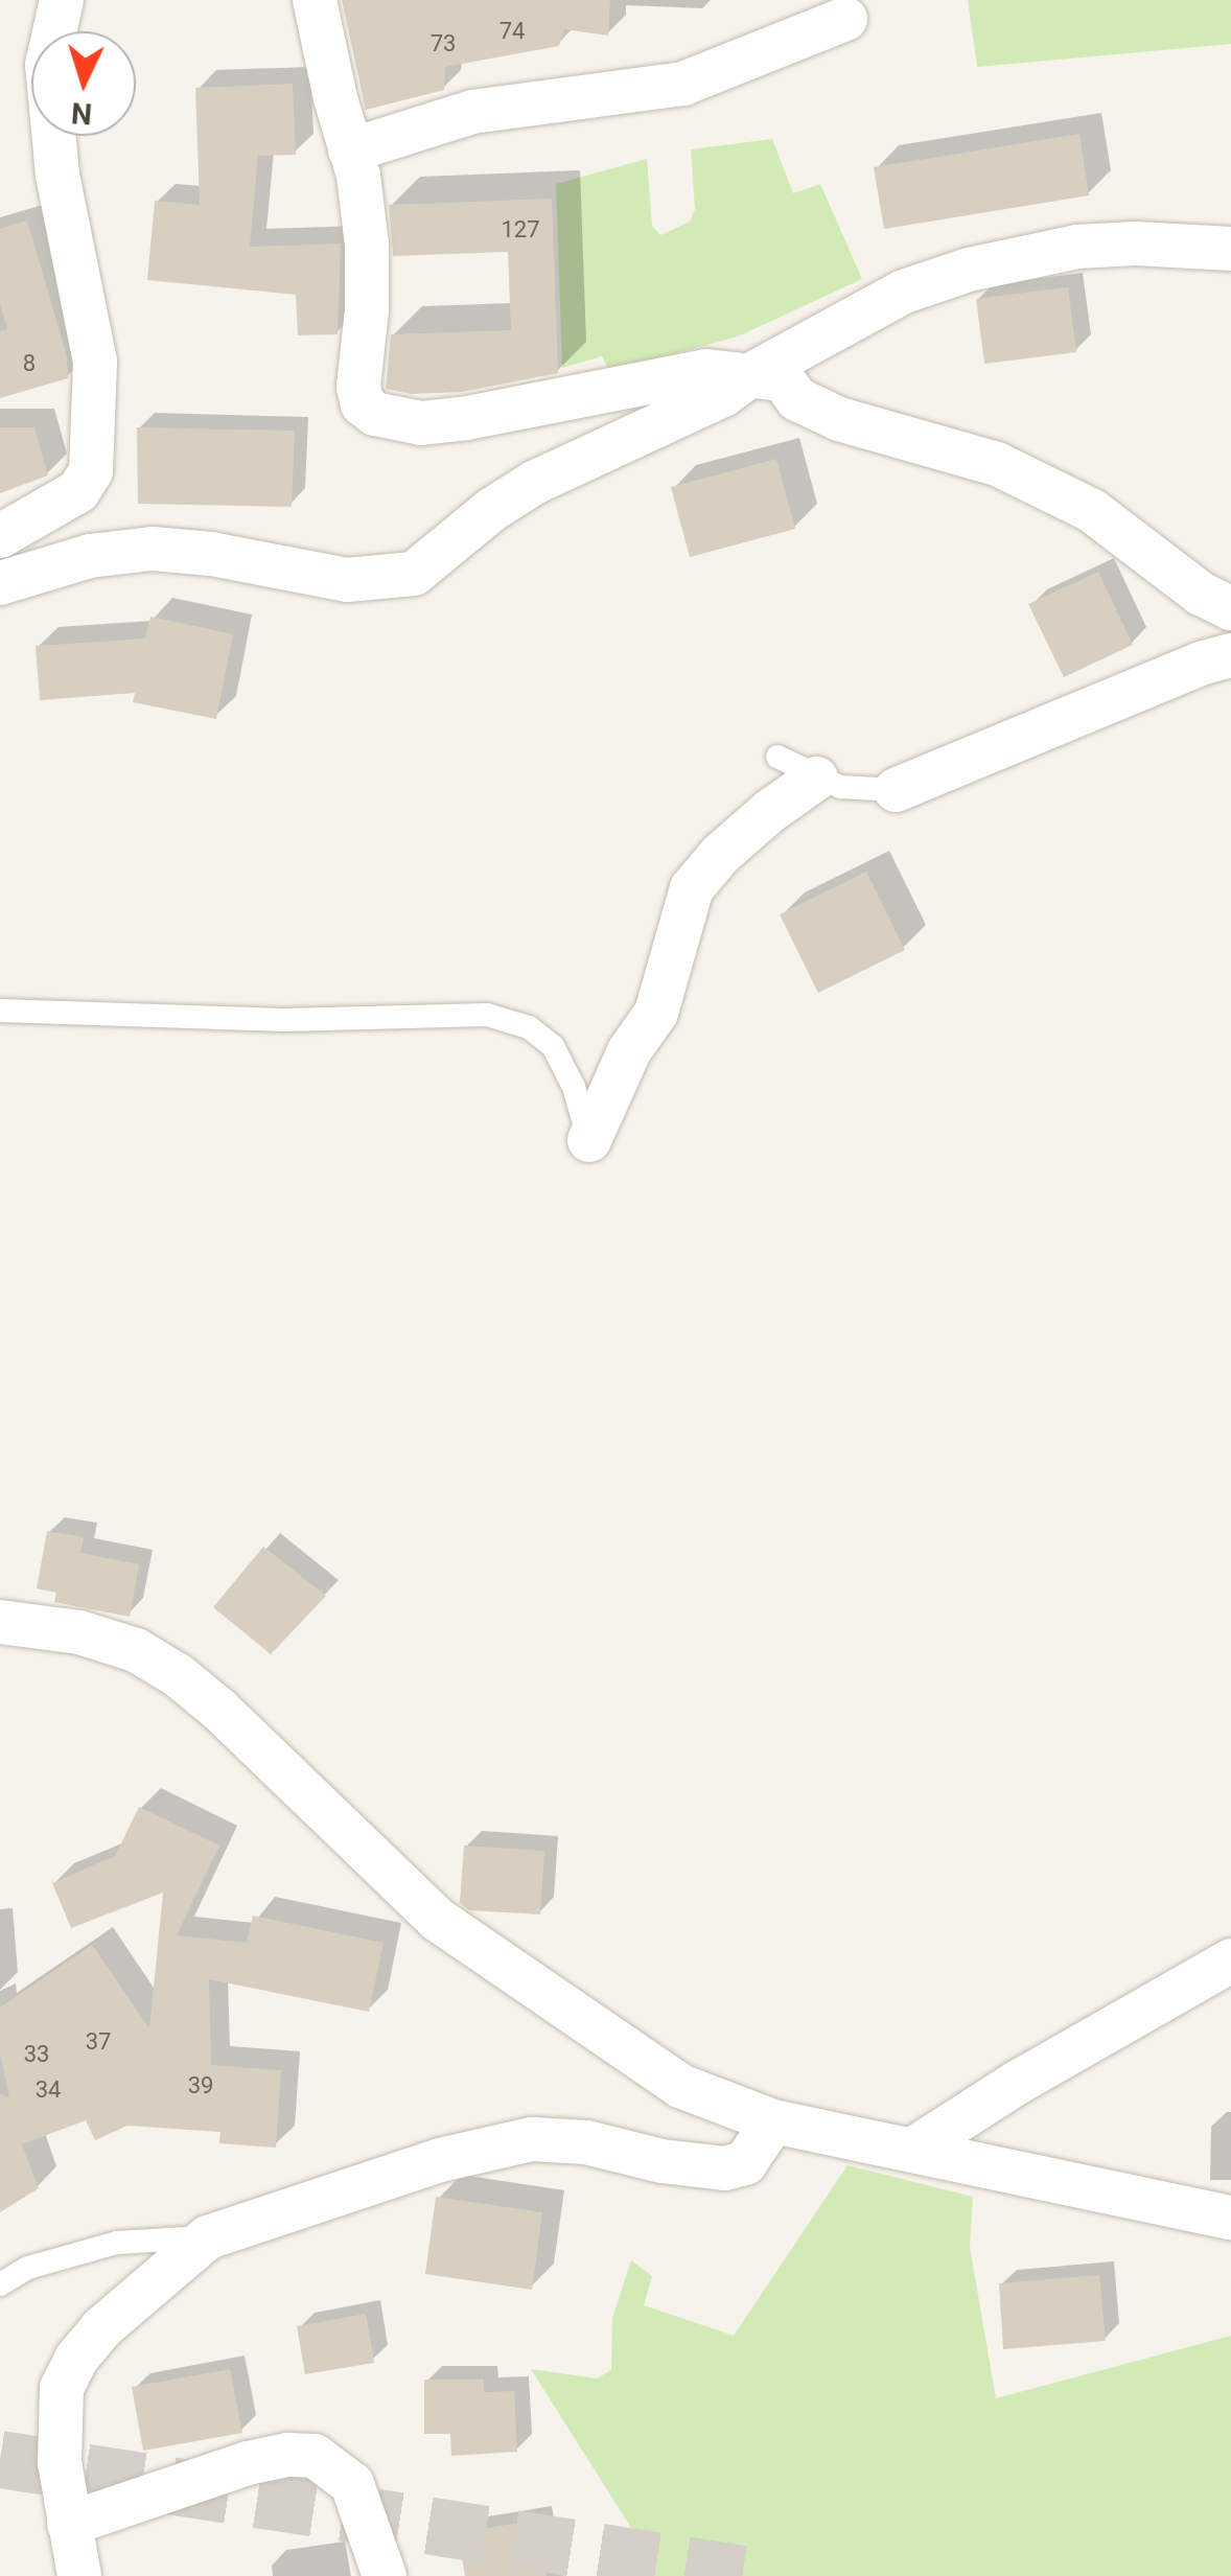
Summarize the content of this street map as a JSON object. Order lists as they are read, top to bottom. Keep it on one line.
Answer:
{"house_numbers":["74","73","127","8","37","33","39","34"],"north":"bottom"}
